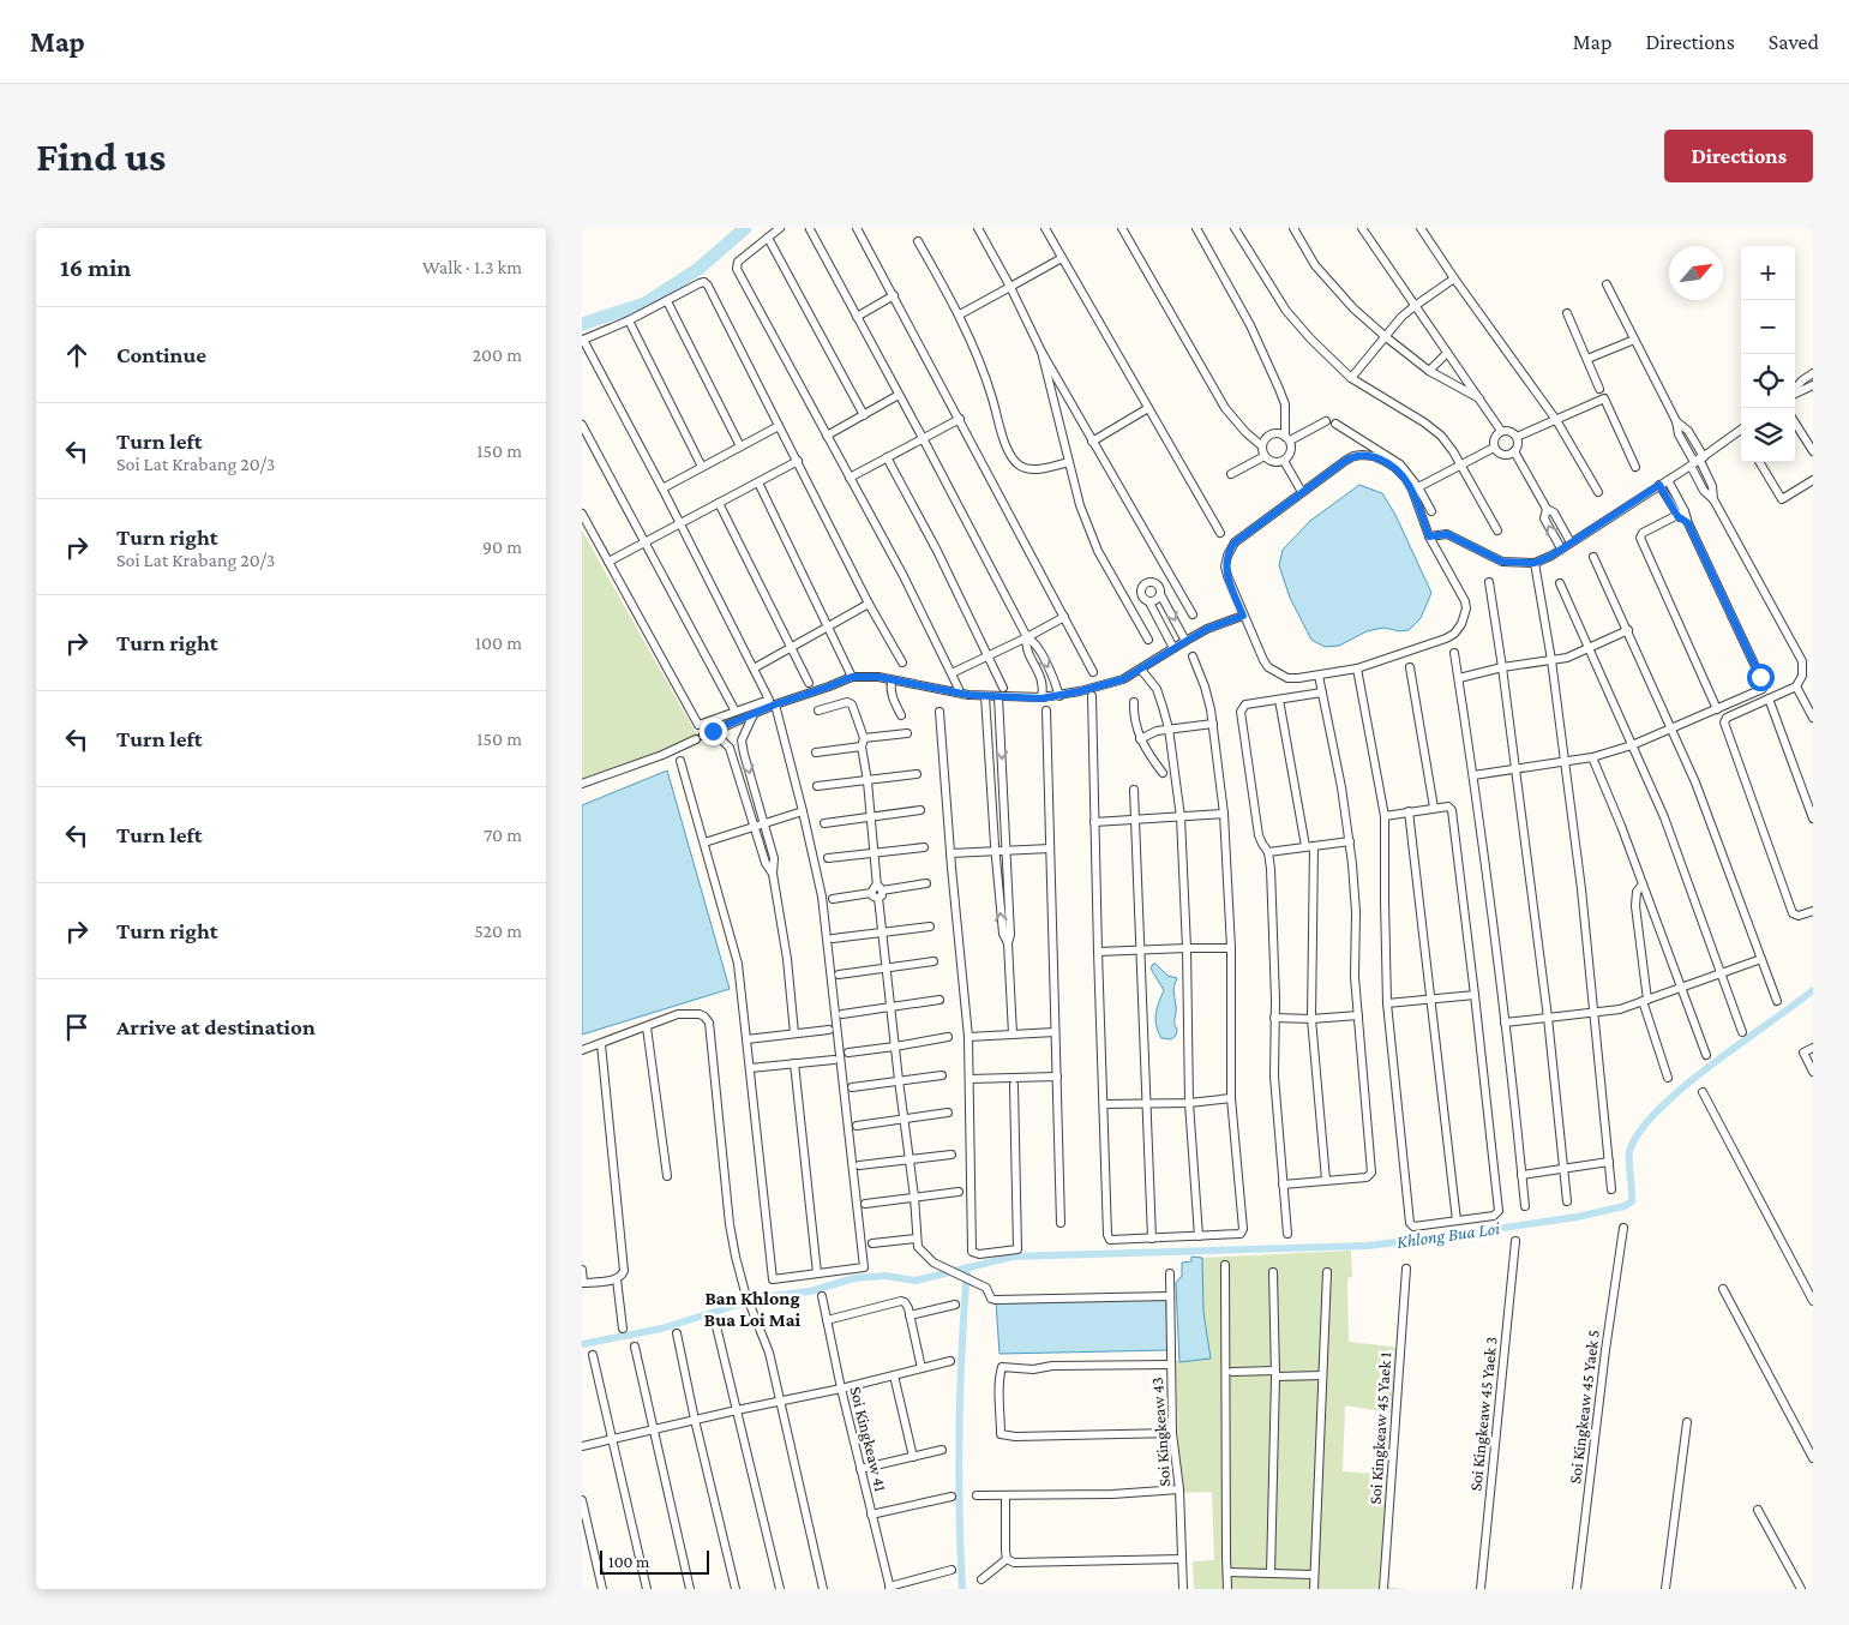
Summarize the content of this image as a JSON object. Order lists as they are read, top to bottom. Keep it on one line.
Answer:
{"streets":{"street":["Soi Kingkeaw 45 Yaek 5","Soi Kingkeaw 45 Yaek 3","Soi Kingkeaw 45 Yaek 1","Soi Kingkeaw 43","Soi Kingkeaw 41"]},"districts":["Ban Khlong Bua Loi Mai"],"water":["Khlong Bua Loi"],"scale_bar":"100 m","north":"top right","page":{"header":"Map","nav":["Map","Directions","Saved"],"buttons":"Directions","title":"Find us","heading":["16 min","Walk · 1.3 km"],"map_buttons":["+","−"],"list":[["Continue","200 m"],["Turn left","Soi Lat Krabang 20/3","150 m"],["Turn right","Soi Lat Krabang 20/3","90 m"],["Turn right","100 m"],["Turn left","150 m"],["Turn left","70 m"],["Turn right","520 m"],"Arrive at destination"],"scale":"100 m"}}
